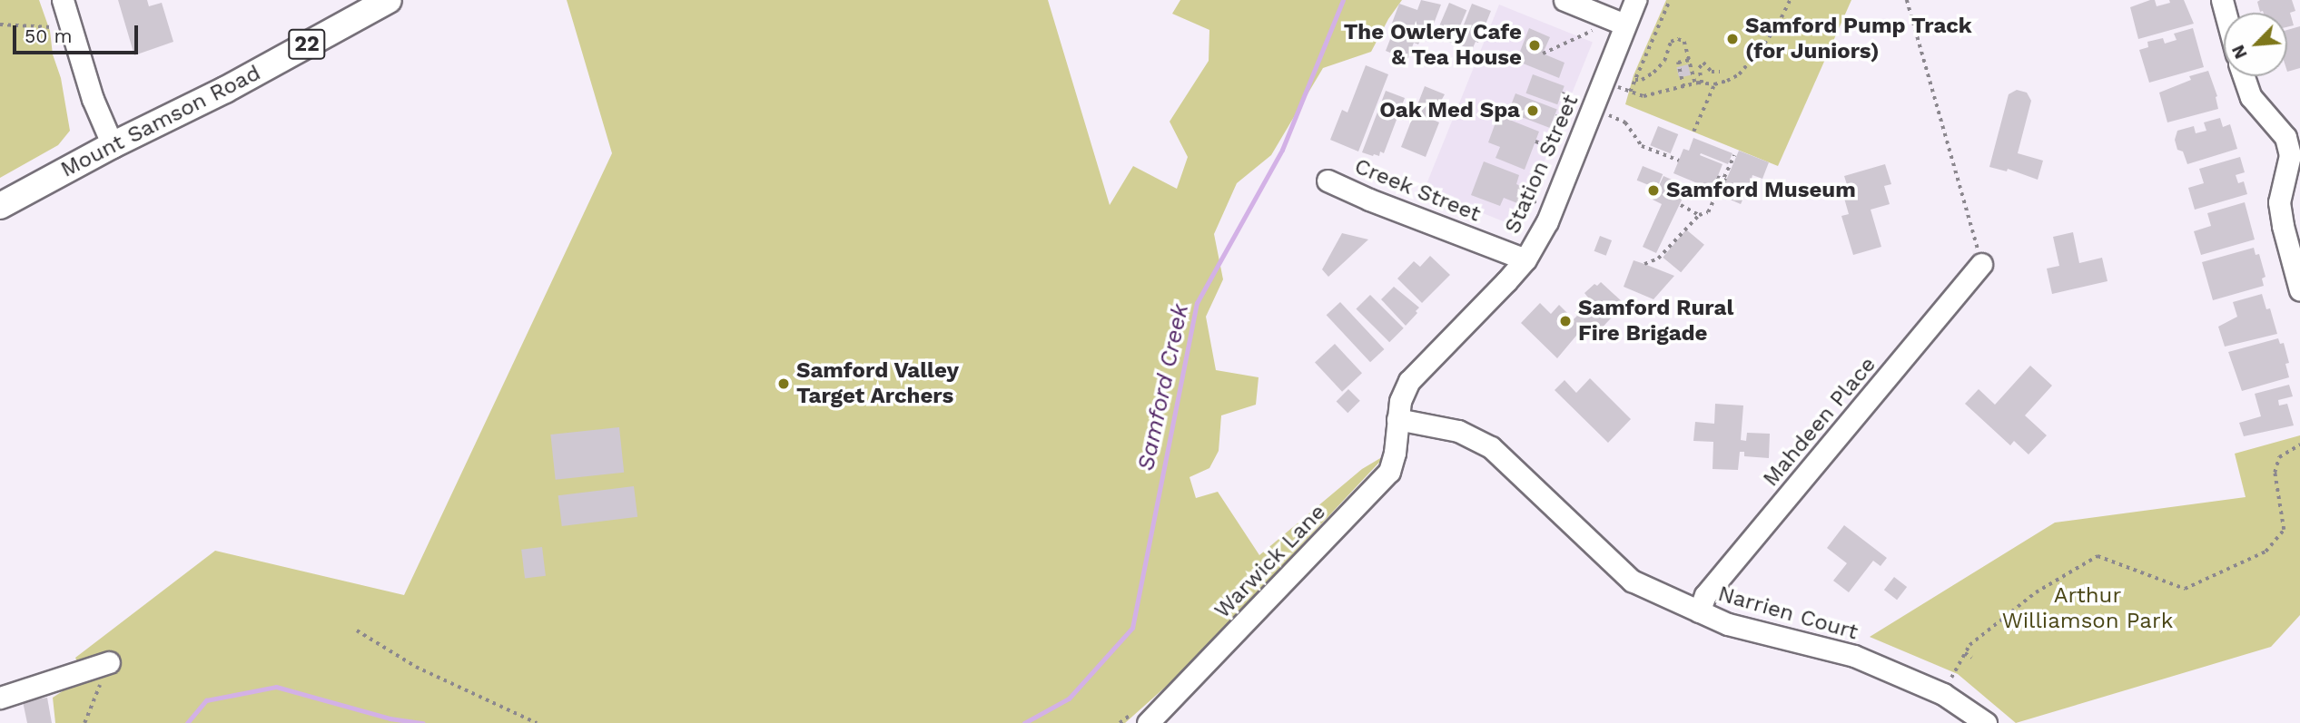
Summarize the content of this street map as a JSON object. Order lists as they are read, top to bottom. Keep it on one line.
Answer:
{"streets":{"main road":["22","Mount Samson Road"],"street":["Station Street","Creek Street","Mahdeen Place","Warwick Lane","Narrien Court"]},"crossings":[["Station Street","Creek Street"],["Station Street","Warwick Lane"],["Station Street","Narrien Court"],["Mahdeen Place","Narrien Court"],["Warwick Lane","Narrien Court"]],"water":["Samford Creek"],"parks":["Arthur Williamson Park"],"places":["Samford Pump Track (for Juniors)","The Owlery Cafe & Tea House","Oak Med Spa","Samford Museum","Samford Rural Fire Brigade","Samford Valley Target Archers"],"scale_bar":"50 m","north":"bottom left"}
